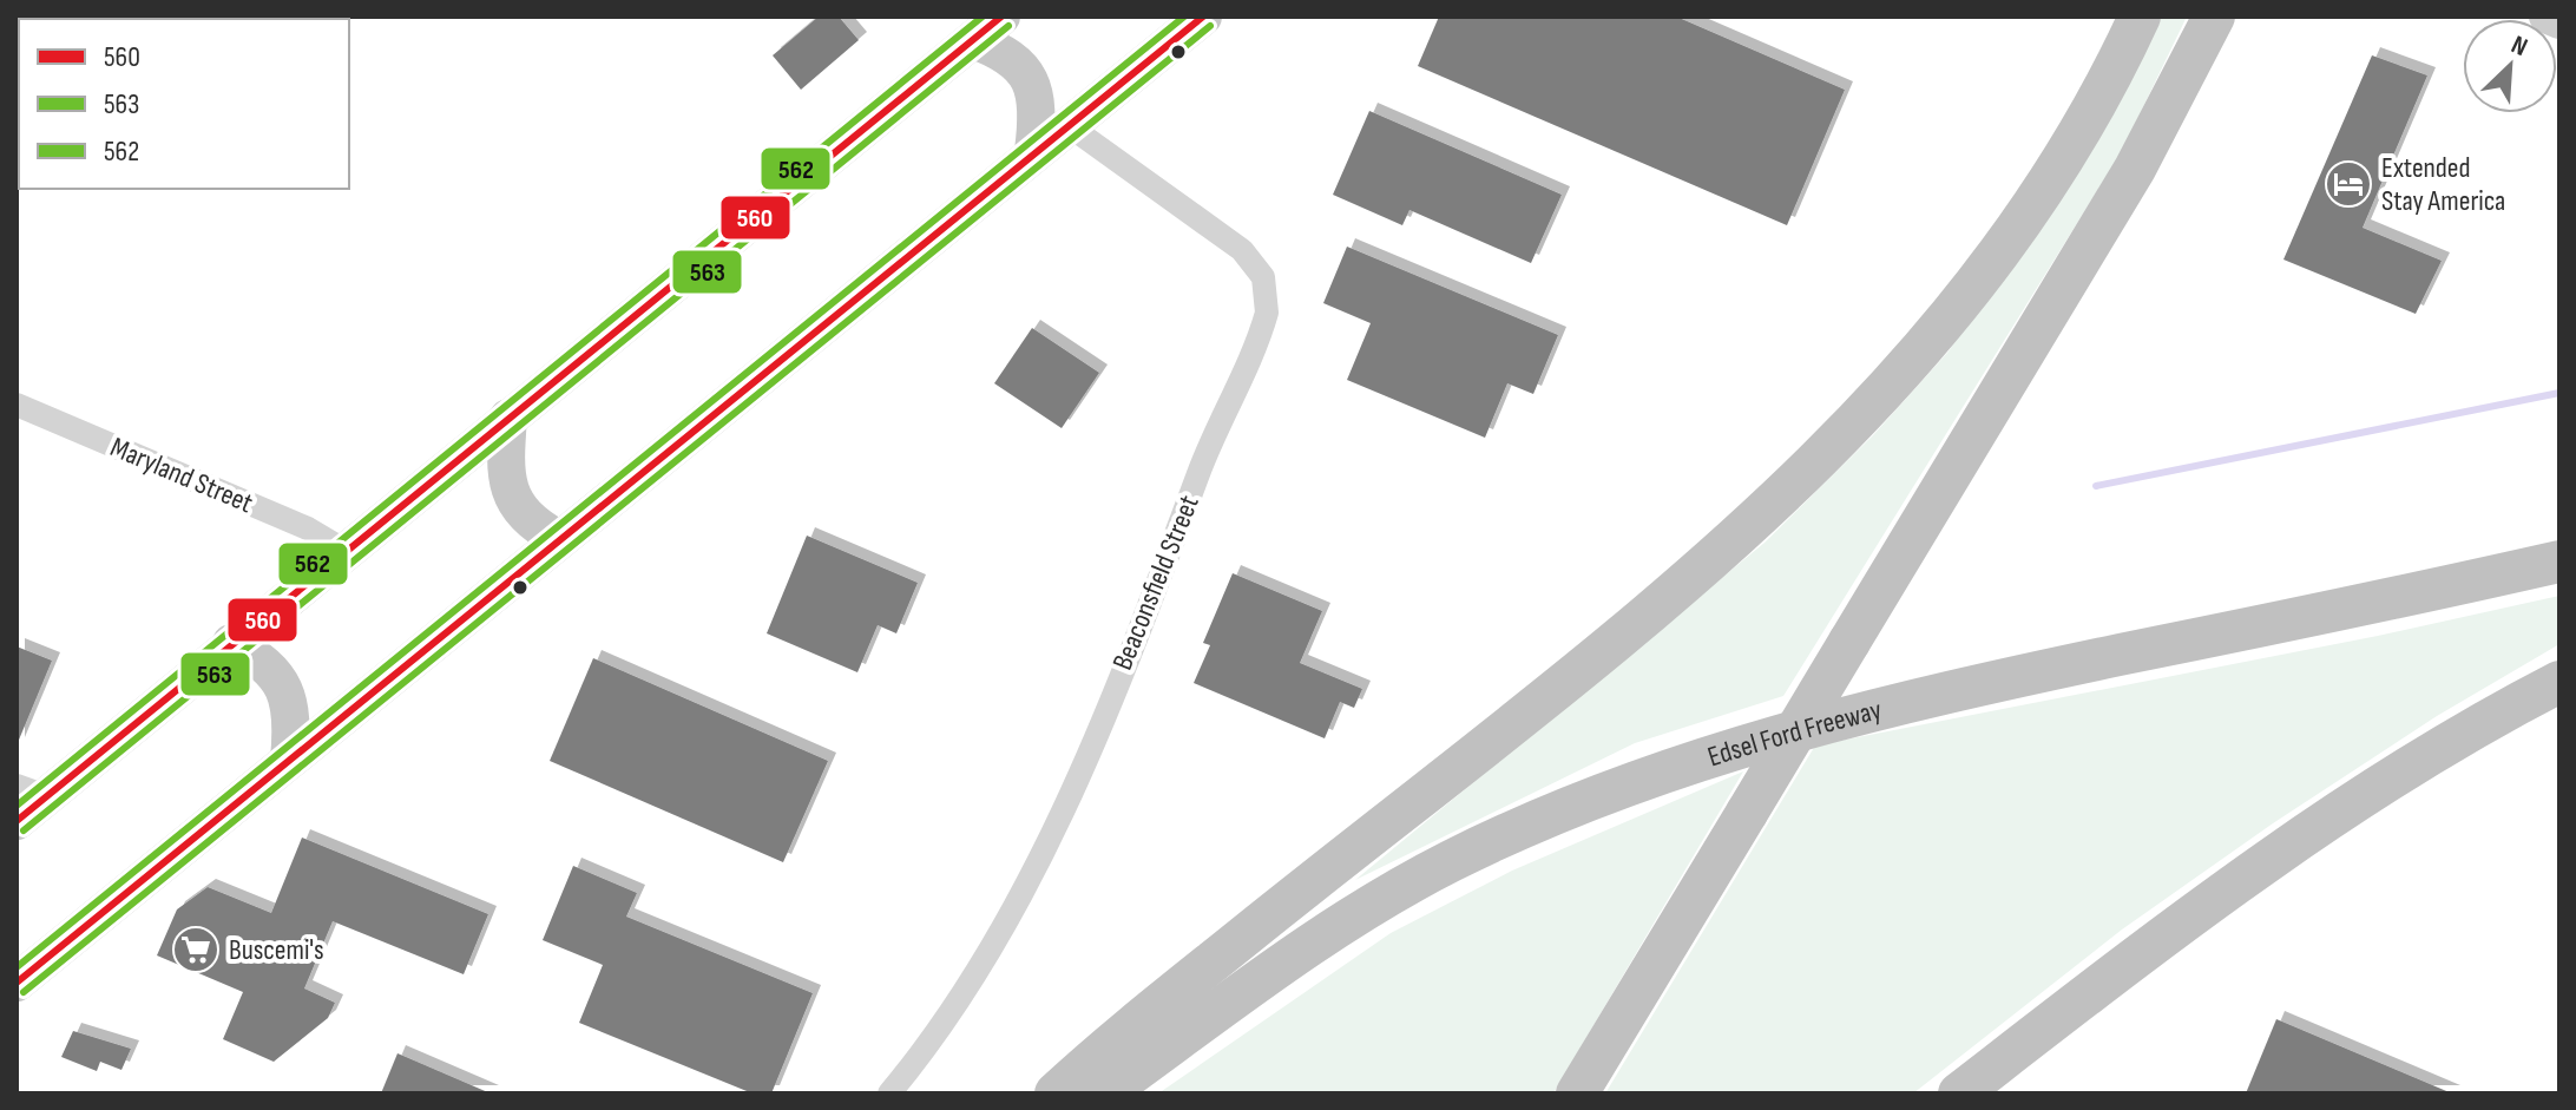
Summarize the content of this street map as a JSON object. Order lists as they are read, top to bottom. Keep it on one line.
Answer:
{"streets":{"highway":["Edsel Ford Freeway"],"street":["Maryland Street","Beaconsfield Street"]},"places":{"hotel":["Extended Stay America"],"supermarket":["Buscemi's"]},"lines":["transit line 560","transit line 562","transit line 563"],"legend":["560","563","562"],"north":"top right"}
